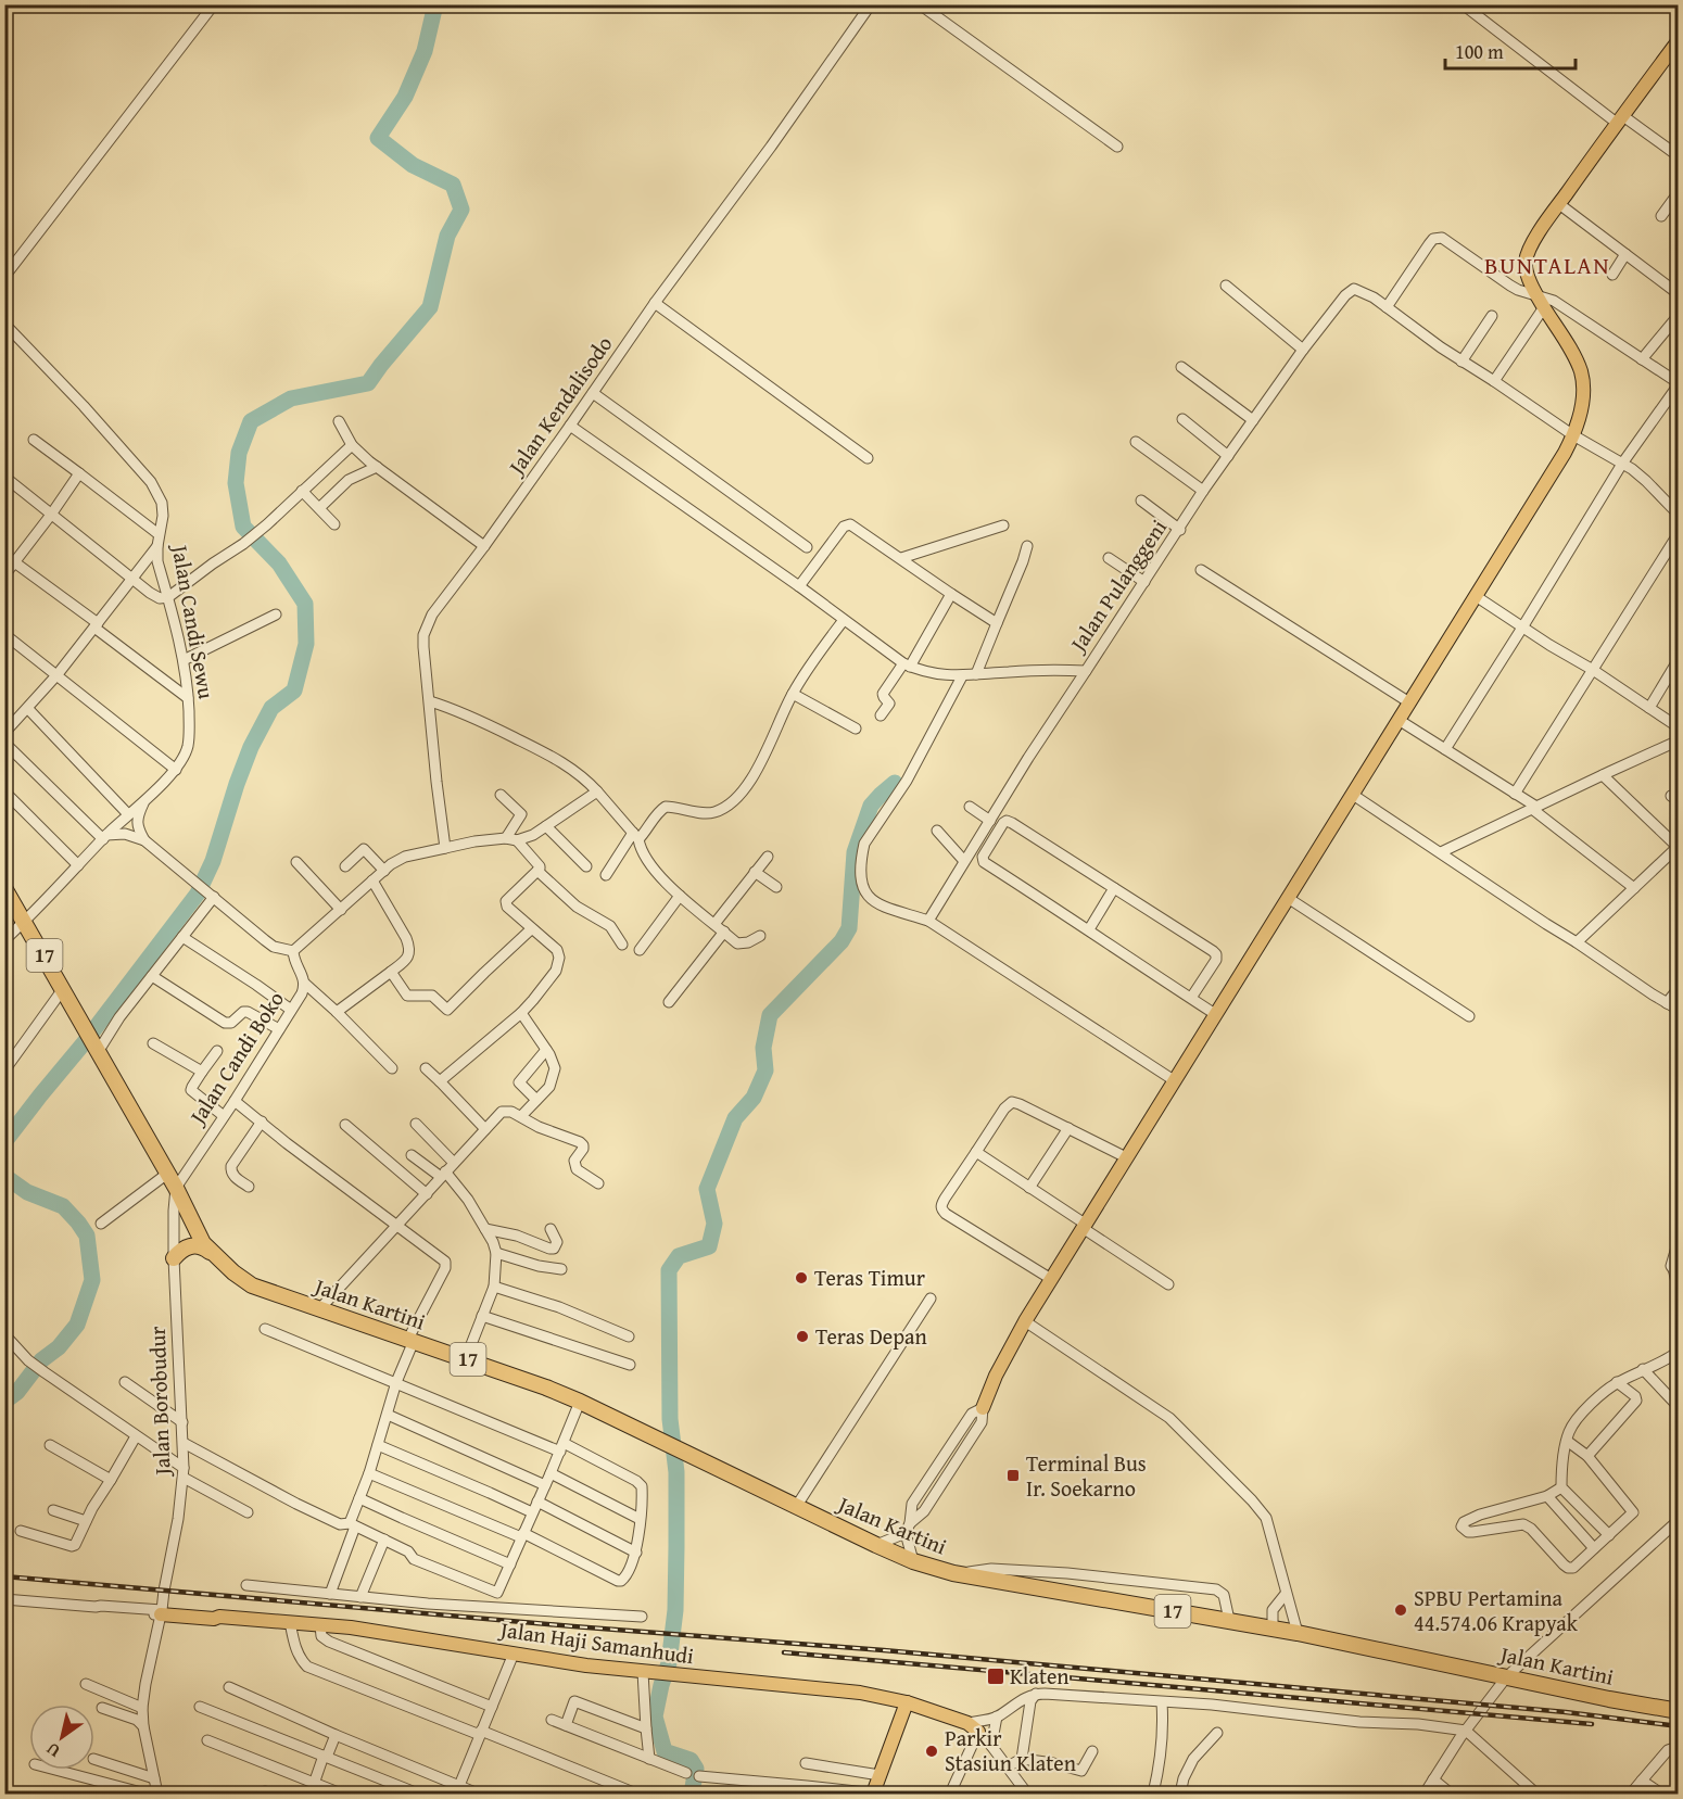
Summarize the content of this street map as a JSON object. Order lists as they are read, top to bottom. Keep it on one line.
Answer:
{"streets":{"highway":["17","Jalan Kartini"],"main road":["Jalan Haji Samanhudi"],"street":["Jalan Kendalisodo","Jalan Pulanggeni","Jalan Candi Sewu","Jalan Candi Boko","Jalan Borobudur"]},"crossings":[["Jalan Kendalisodo","Jalan Pulanggeni"],["Jalan Candi Sewu","17"],["17","Jalan Candi Boko"],["17","Jalan Kartini"],["17","Jalan Borobudur"],["Jalan Candi Boko","Jalan Kartini"],["Jalan Candi Boko","Jalan Borobudur"],["Jalan Kartini","Jalan Borobudur"],["Jalan Borobudur","Jalan Haji Samanhudi"]],"districts":["BUNTALAN"],"places":{"other":["Teras Timur","Teras Depan","SPBU Pertamina 44.574.06 Krapyak","Parkir Stasiun Klaten"],"transit":["Terminal Bus Ir. Soekarno","Klaten"]},"scale_bar":"100 m","north":"bottom left"}
